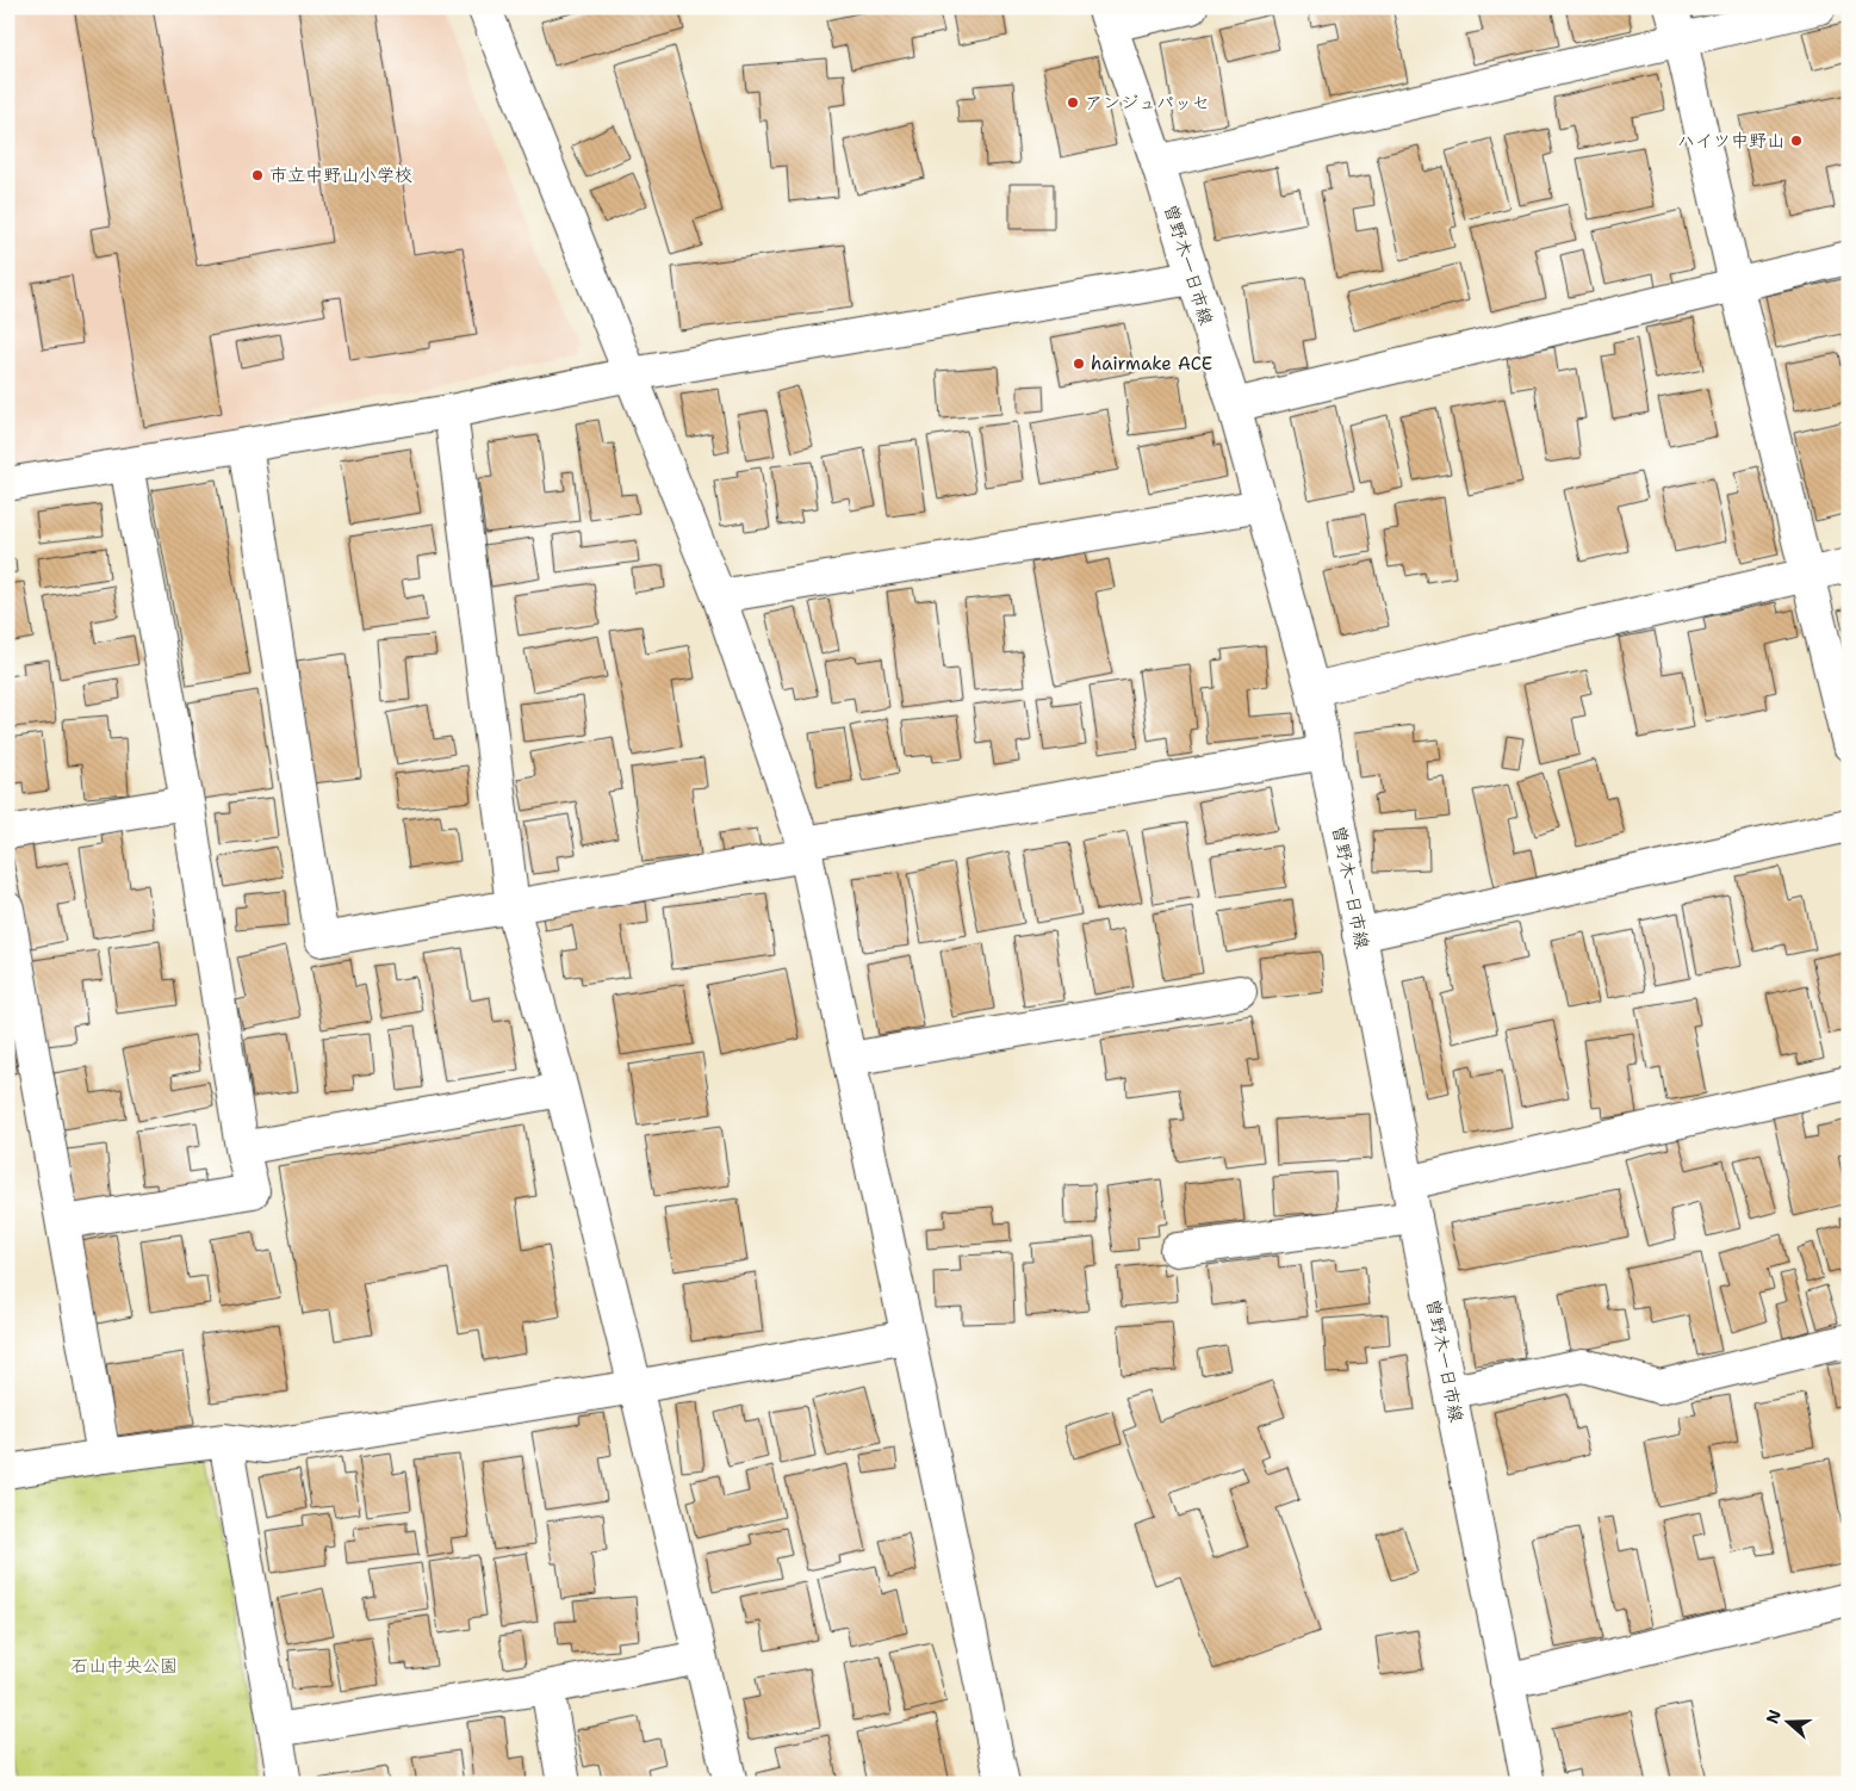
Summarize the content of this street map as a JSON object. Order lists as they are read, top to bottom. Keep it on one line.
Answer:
{"streets":{"street":["曽野木一日市線"]},"parks":["石山中央公園"],"places":["アンジュパッセ","ハイツ中野山","市立中野山小学校","hairmake ACE"],"north":"left"}
